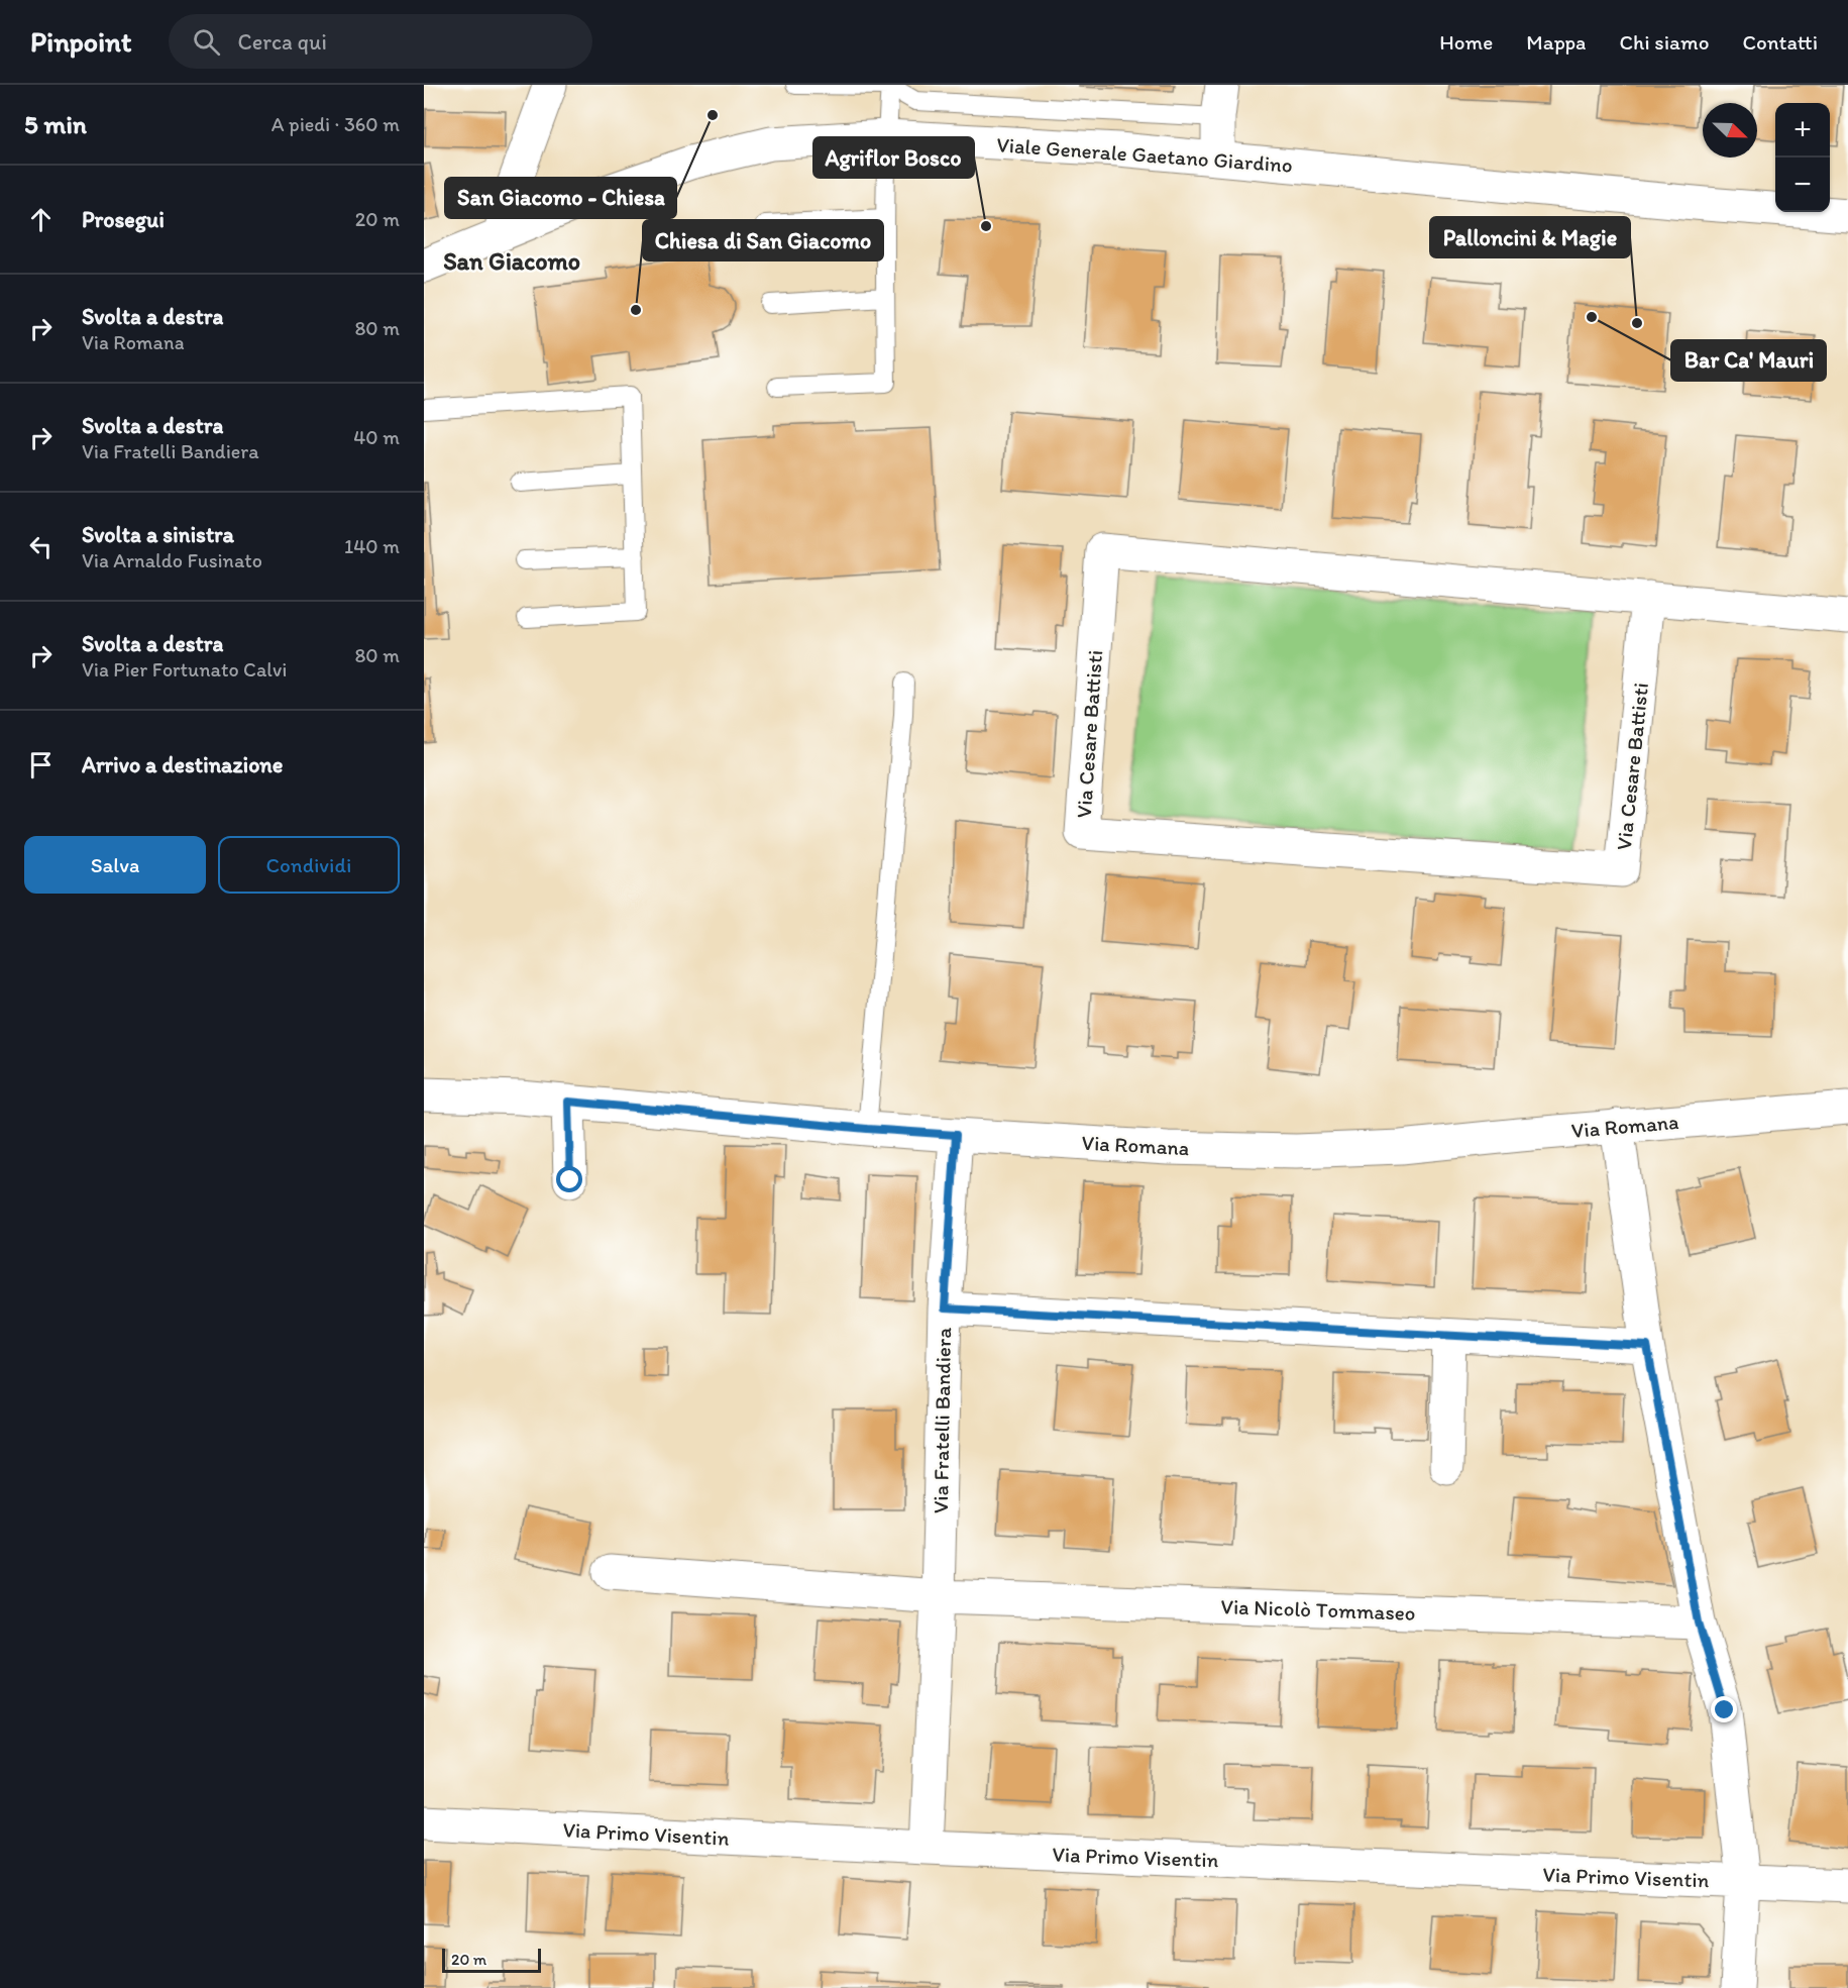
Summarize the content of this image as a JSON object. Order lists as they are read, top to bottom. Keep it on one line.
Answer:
{"streets":{"street":["Viale Generale Gaetano Giardino","Via Cesare Battisti","Via Romana","Via Fratelli Bandiera","Via Nicolò Tommaseo","Via Primo Visentin"]},"crossings":[["Via Romana","Via Fratelli Bandiera"],["Via Fratelli Bandiera","Via Nicolò Tommaseo"],["Via Fratelli Bandiera","Via Primo Visentin"]],"districts":["San Giacomo"],"places":["San Giacomo - Chiesa","Agriflor Bosco","Chiesa di San Giacomo","Bar Ca' Mauri","Palloncini & Magie"],"scale_bar":"20 m","north":"bottom right","page":{"header":"Pinpoint","search":"Cerca qui","nav":["Home","Mappa","Chi siamo","Contatti"],"heading":["5 min","A piedi · 360 m"],"map_buttons":["+","−"],"list":[["Prosegui","20 m"],["Svolta a destra","Via Romana","80 m"],["Svolta a destra","Via Fratelli Bandiera","40 m"],["Svolta a sinistra","Via Arnaldo Fusinato","140 m"],["Svolta a destra","Via Pier Fortunato Calvi","80 m"],"Arrivo a destinazione"],"buttons":["Salva","Condividi"],"scale":"20 m"}}
